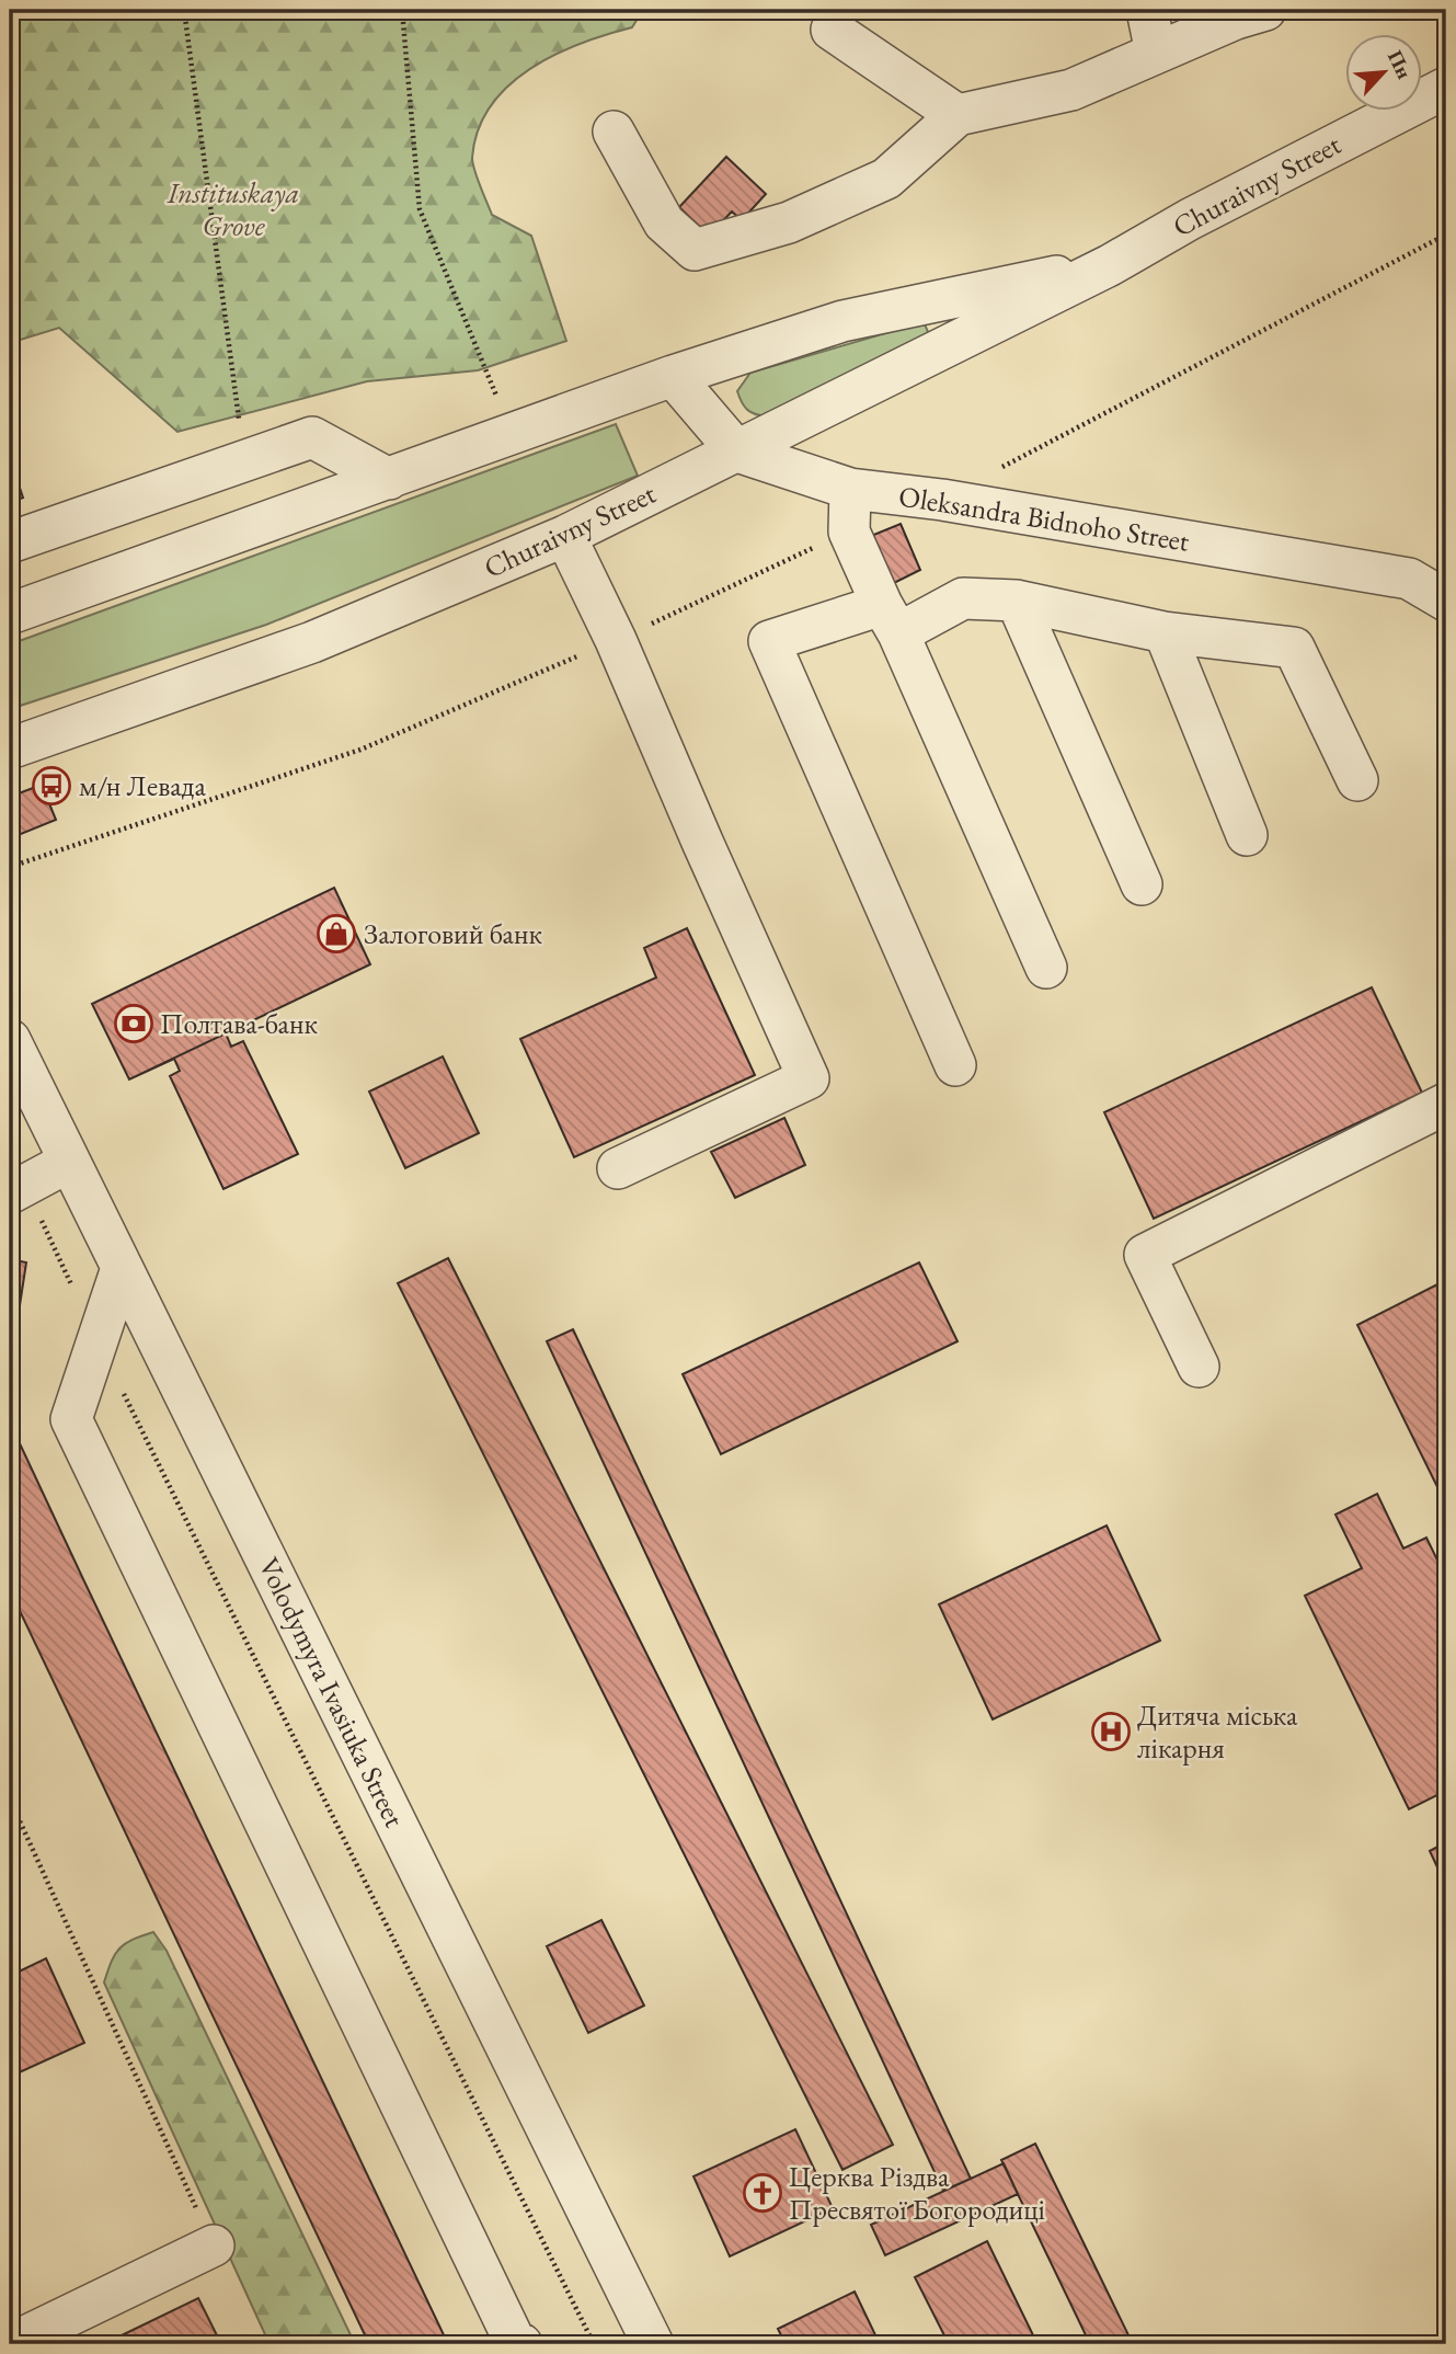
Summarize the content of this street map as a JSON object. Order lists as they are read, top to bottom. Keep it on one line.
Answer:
{"streets":{"street":["Churaivny Street","Oleksandra Bidnoho Street","Volodymyra Ivasiuka Street"]},"crossings":[["Churaivny Street","Oleksandra Bidnoho Street"]],"parks":["Іnstituskaya Grove"],"places":{"bus stop":["м/н Левада"],"shop":["Залоговий банк"],"bank":["Полтава-банк"],"hospital":["Дитяча міська лікарня"],"church":["Церква Різдва Пресвятої Богородиці"]},"north":"top right"}
